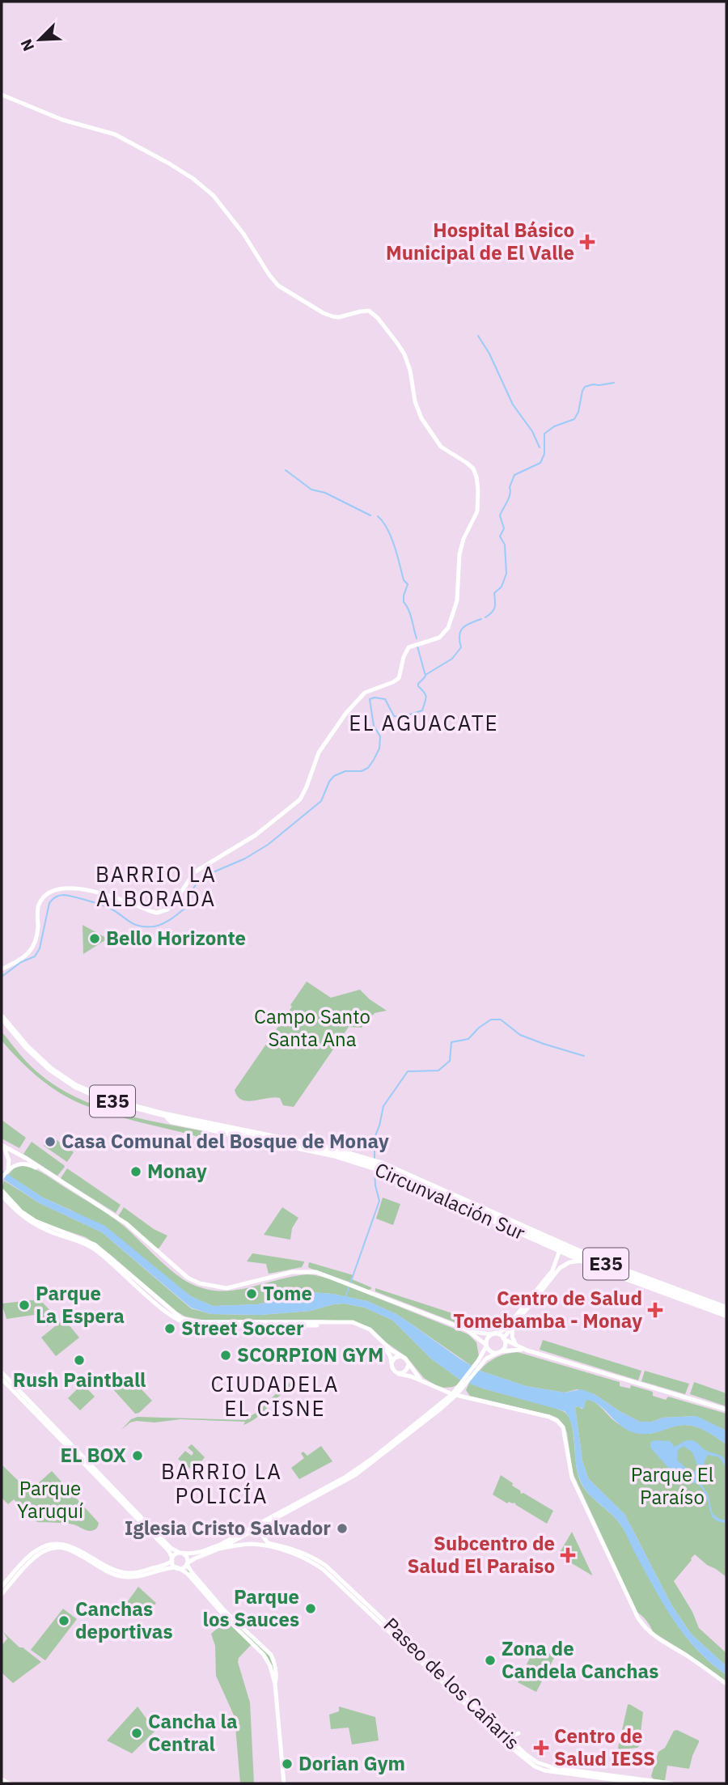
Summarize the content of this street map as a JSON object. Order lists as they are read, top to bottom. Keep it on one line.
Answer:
{"streets":{"highway":["E35","Circunvalación Sur"],"main road":["Paseo de los Cañaris"]},"districts":["EL AGUACATE","BARRIO LA ALBORADA","CIUDADELA EL CISNE","BARRIO LA POLICÍA"],"parks":["Campo Santo Santa Ana","Parque El Paraíso","Parque Yaruquí"],"places":{"health":["Hospital Básico Municipal de El Valle","Centro de Salud Tomebamba - Monay","Subcentro de Salud El Paraiso","Centro de Salud IESS"],"other":["Bello Horizonte","Casa Comunal del Bosque de Monay","Monay","Tome","Parque La Espera","Street Soccer","SCORPION GYM","Rush Paintball","EL BOX","Iglesia Cristo Salvador","Parque los Sauces","Canchas deportivas","Zona de Candela Canchas","Cancha la Central","Dorian Gym"]},"north":"bottom left"}
